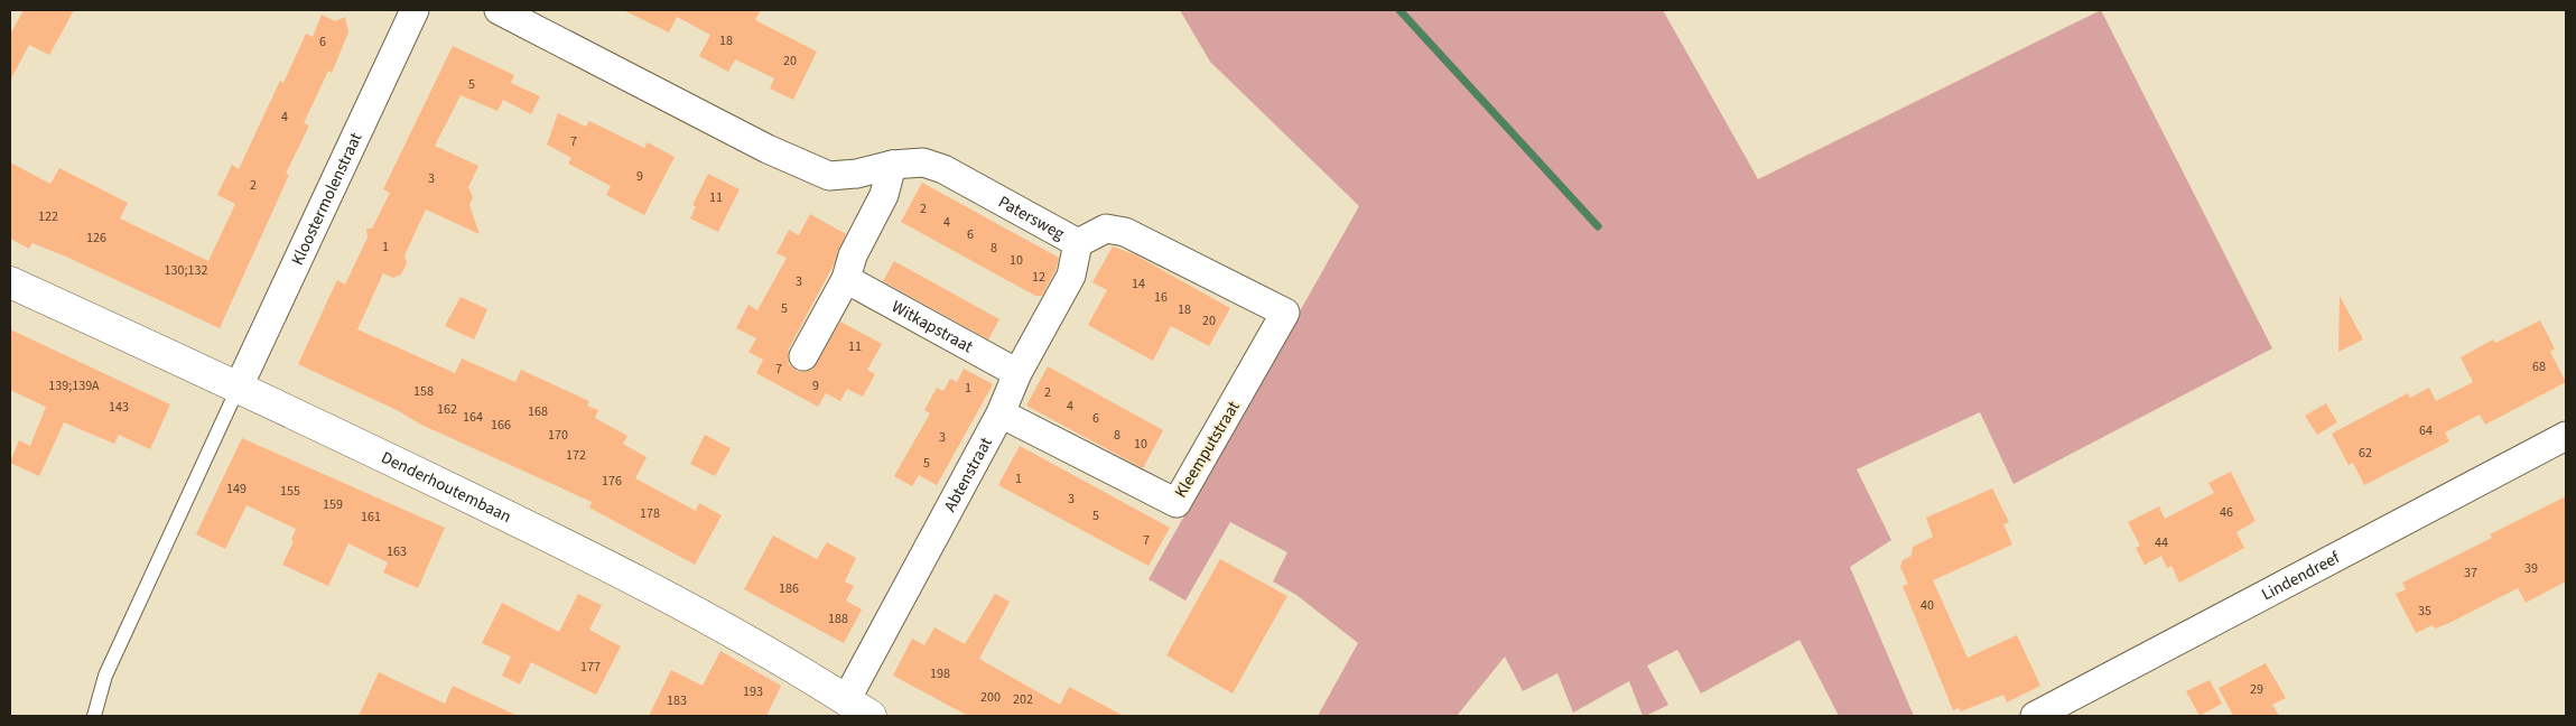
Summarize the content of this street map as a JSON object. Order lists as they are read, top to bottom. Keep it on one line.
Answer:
{"streets":{"street":["Kloostermolenstraat","Patersweg","Witkapstraat","Kleemputstraat","Abtenstraat","Denderhoutembaan","Lindendreef"]},"crossings":[["Kloostermolenstraat","Denderhoutembaan"],["Patersweg","Kleemputstraat"],["Patersweg","Abtenstraat"],["Witkapstraat","Abtenstraat"],["Kleemputstraat","Abtenstraat"],["Abtenstraat","Denderhoutembaan"]],"house_numbers":["18","6","20","5","4","7","9","3","2","11","2","122","4","6","126","1","8","10","130;132","12","3","14","16","5","18","20","11","68","7","139;139A","9","1","158","2","4","143","162","168","164","6","166","64","170","8","3","10","62","172","5","1","176","149","155","3","159","46","178","5","161","7","44","163","39","37","186","40","35","188","177","198","29","193","200","202","183"]}
